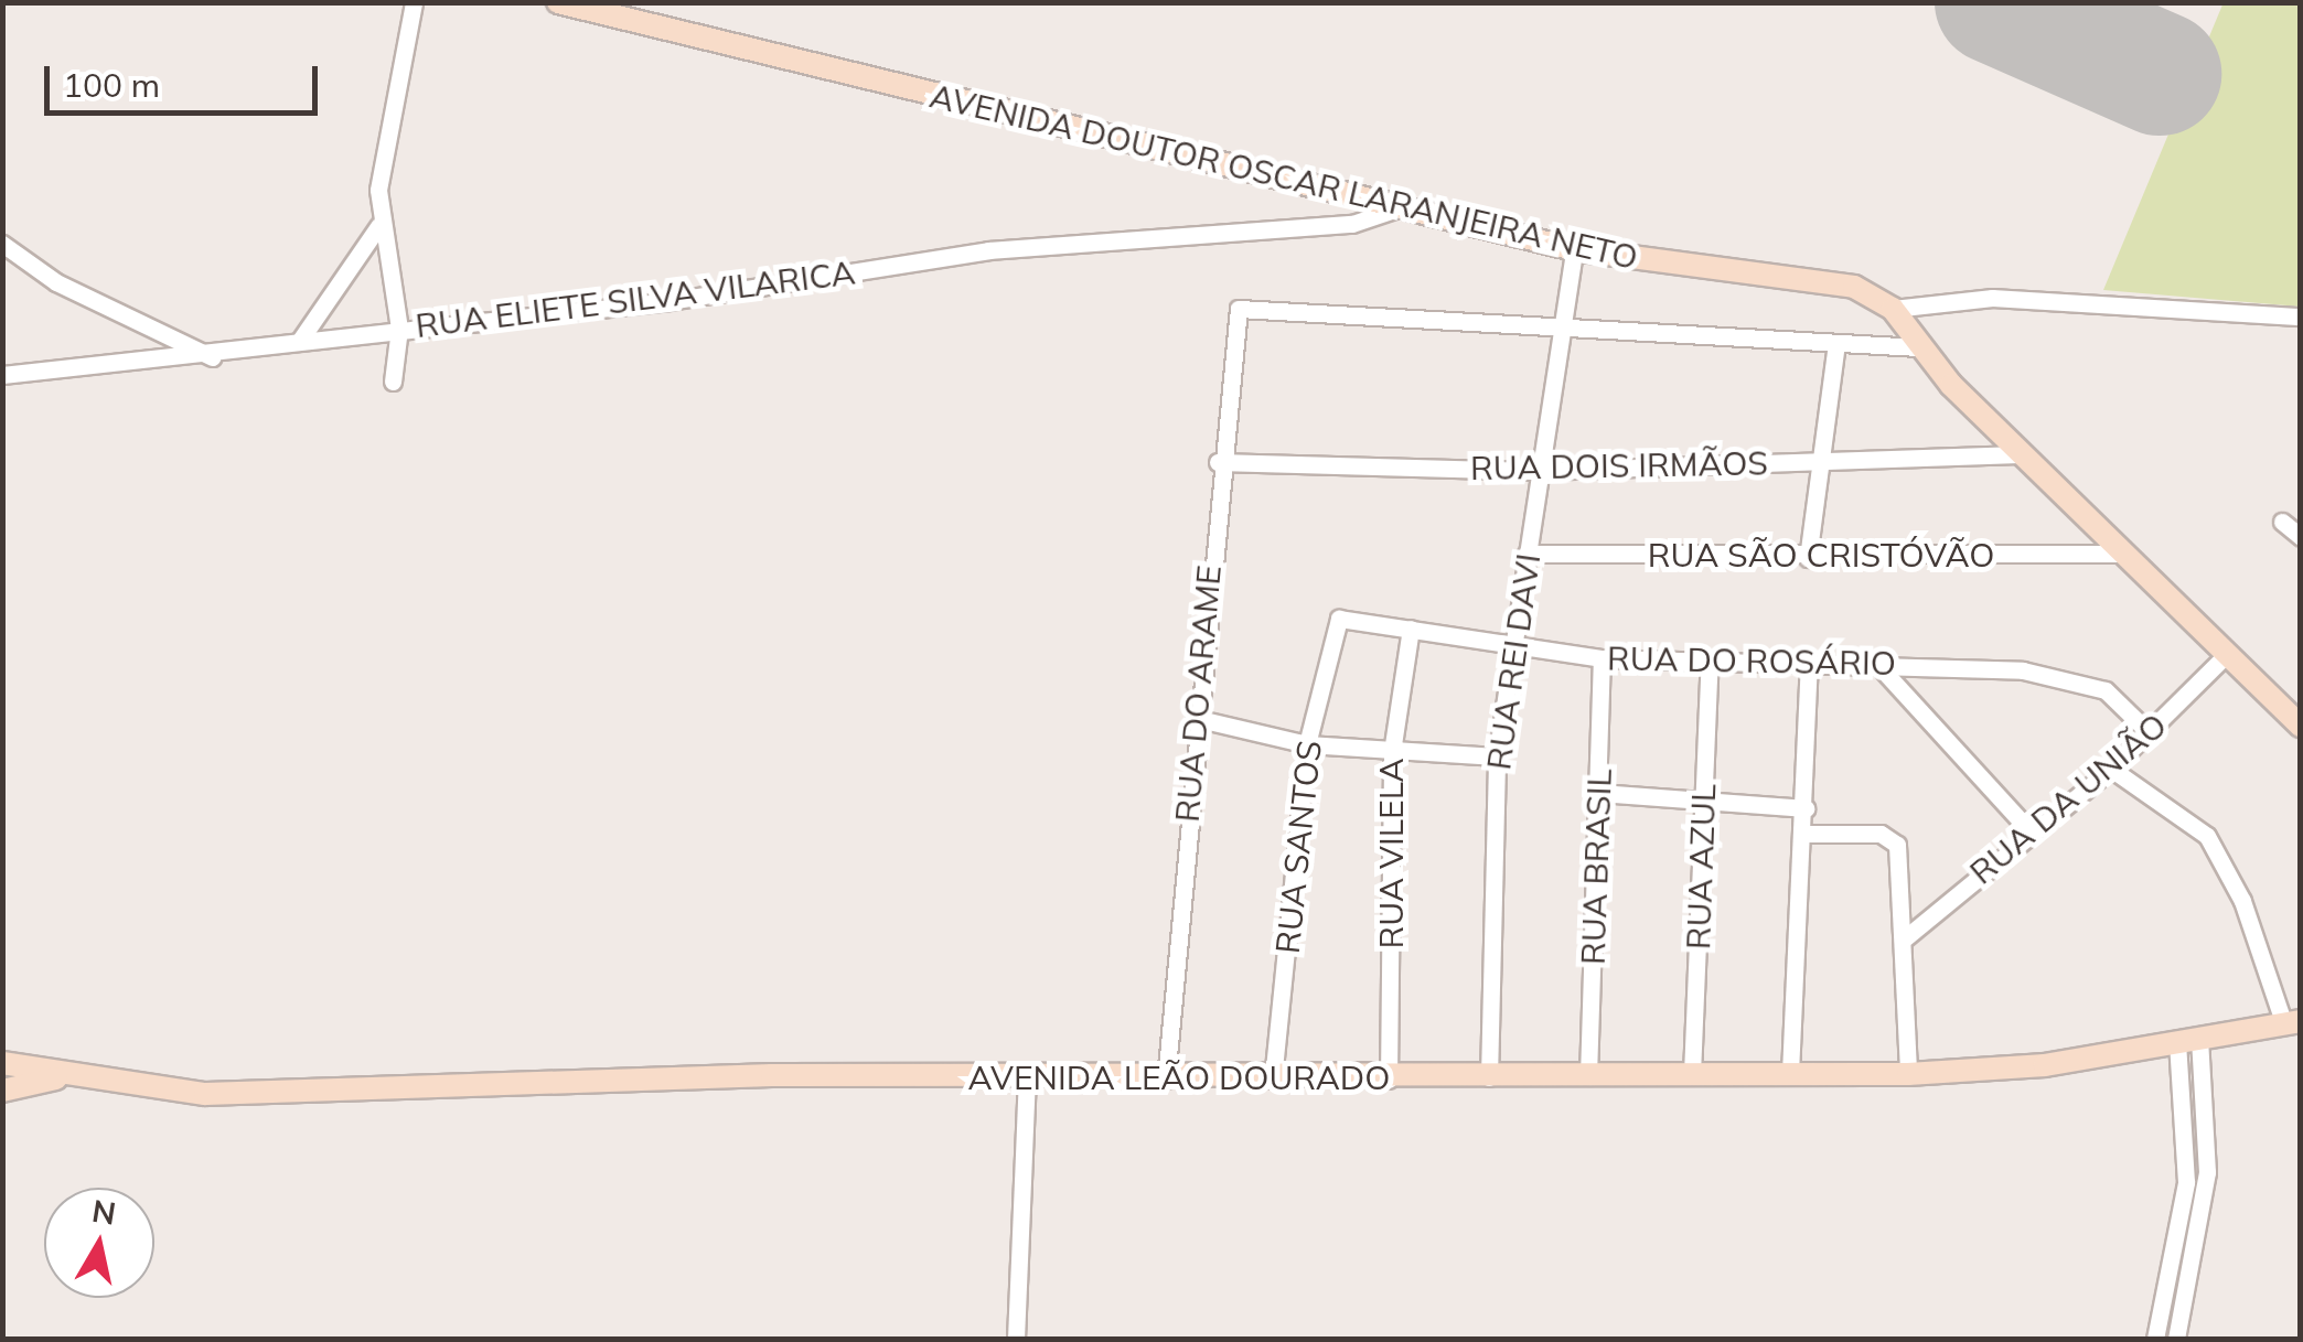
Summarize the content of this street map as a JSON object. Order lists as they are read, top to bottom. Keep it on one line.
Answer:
{"streets":{"main road":["AVENIDA DOUTOR OSCAR LARANJEIRA NETO","AVENIDA LEÃO DOURADO"],"street":["RUA ELIETE SILVA VILARICA","RUA DOIS IRMÃOS","RUA SÃO CRISTÓVÃO","RUA DO ROSÁRIO","RUA REI DAVI","RUA DO ARAME","RUA DA UNIÃO","RUA SANTOS","RUA VILELA","RUA BRASIL","RUA AZUL"]},"crossings":[["AVENIDA DOUTOR OSCAR LARANJEIRA NETO","RUA ELIETE SILVA VILARICA"],["AVENIDA DOUTOR OSCAR LARANJEIRA NETO","RUA REI DAVI"],["RUA DOIS IRMÃOS","RUA REI DAVI"],["RUA DOIS IRMÃOS","RUA DO ARAME"],["RUA SÃO CRISTÓVÃO","RUA REI DAVI"],["RUA DO ROSÁRIO","RUA REI DAVI"],["RUA DO ROSÁRIO","RUA DA UNIÃO"],["RUA DO ROSÁRIO","RUA SANTOS"],["RUA DO ROSÁRIO","RUA VILELA"],["RUA DO ROSÁRIO","RUA BRASIL"],["RUA DO ROSÁRIO","RUA AZUL"],["RUA REI DAVI","RUA DO ARAME"],["RUA REI DAVI","AVENIDA LEÃO DOURADO"],["RUA DO ARAME","AVENIDA LEÃO DOURADO"],["RUA SANTOS","AVENIDA LEÃO DOURADO"],["RUA VILELA","AVENIDA LEÃO DOURADO"],["RUA BRASIL","AVENIDA LEÃO DOURADO"],["RUA AZUL","AVENIDA LEÃO DOURADO"]],"scale_bar":"100 m","north":"top"}
